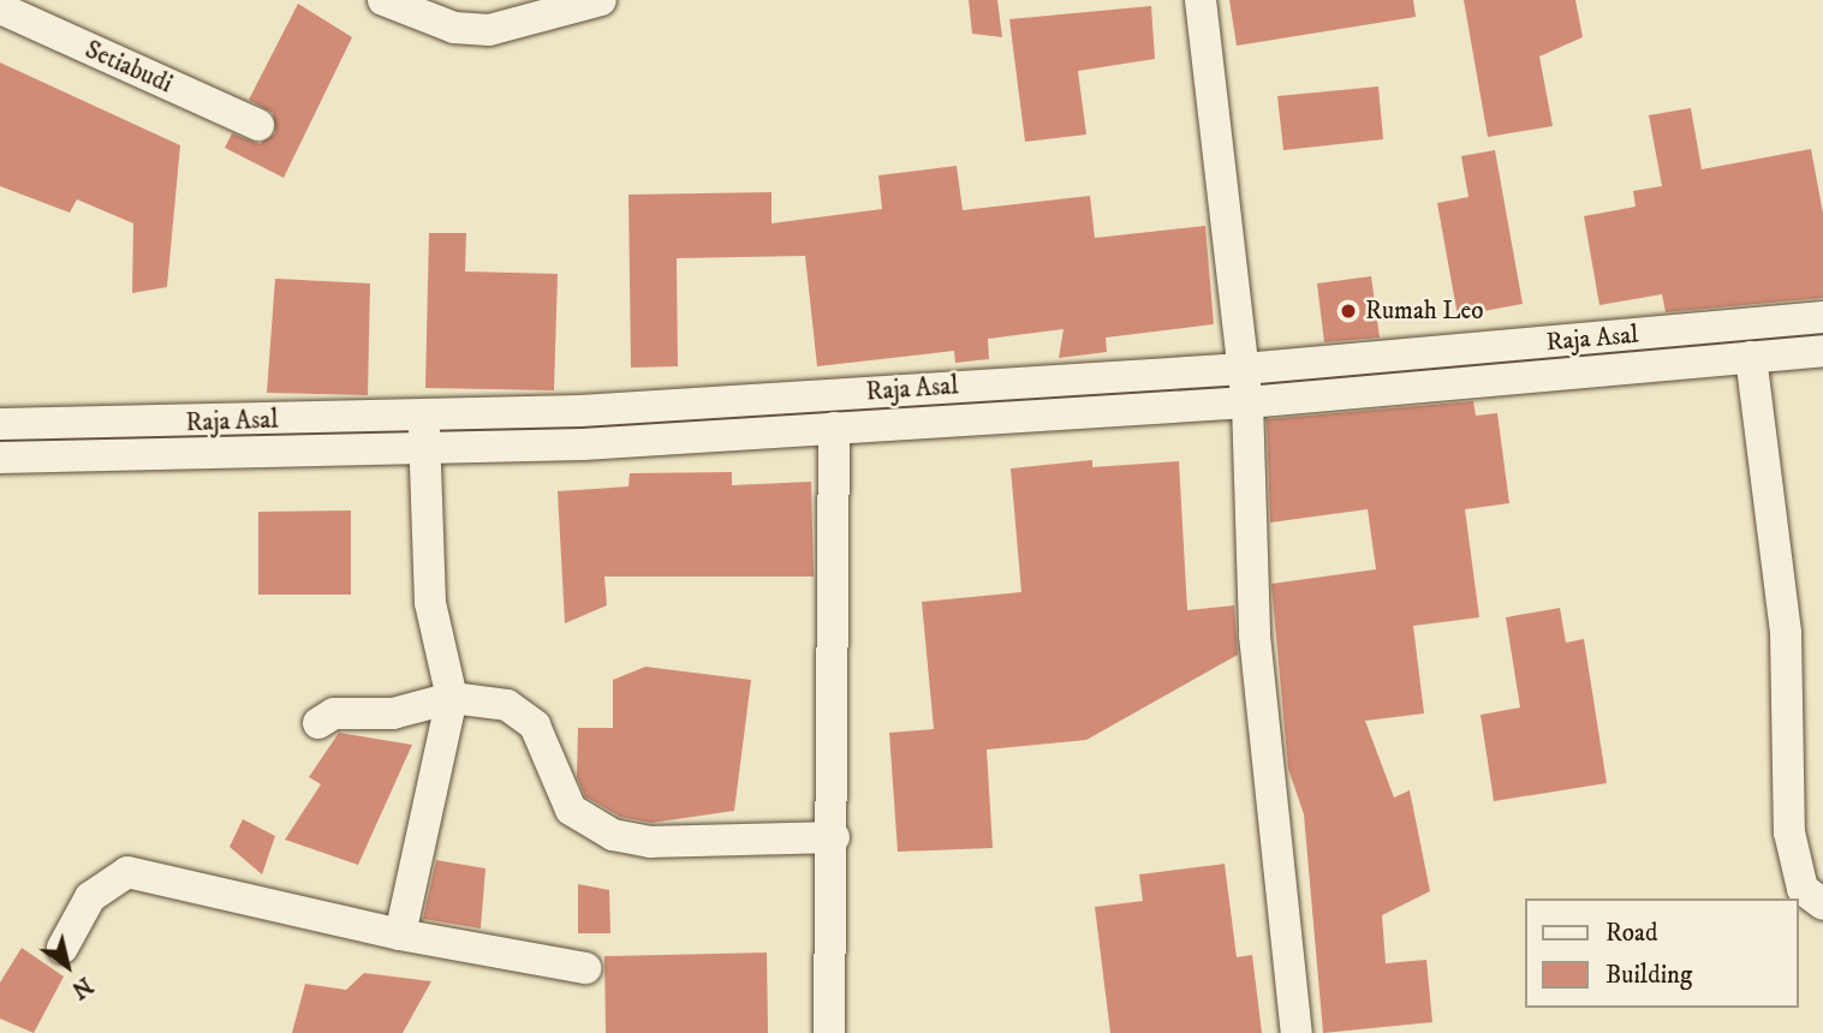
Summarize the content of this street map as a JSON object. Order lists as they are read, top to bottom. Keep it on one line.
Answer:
{"streets":{"street":["Setiabudi","Raja Asal"]},"places":["Rumah Leo"],"legend":["Road","Building"],"north":"bottom right"}
